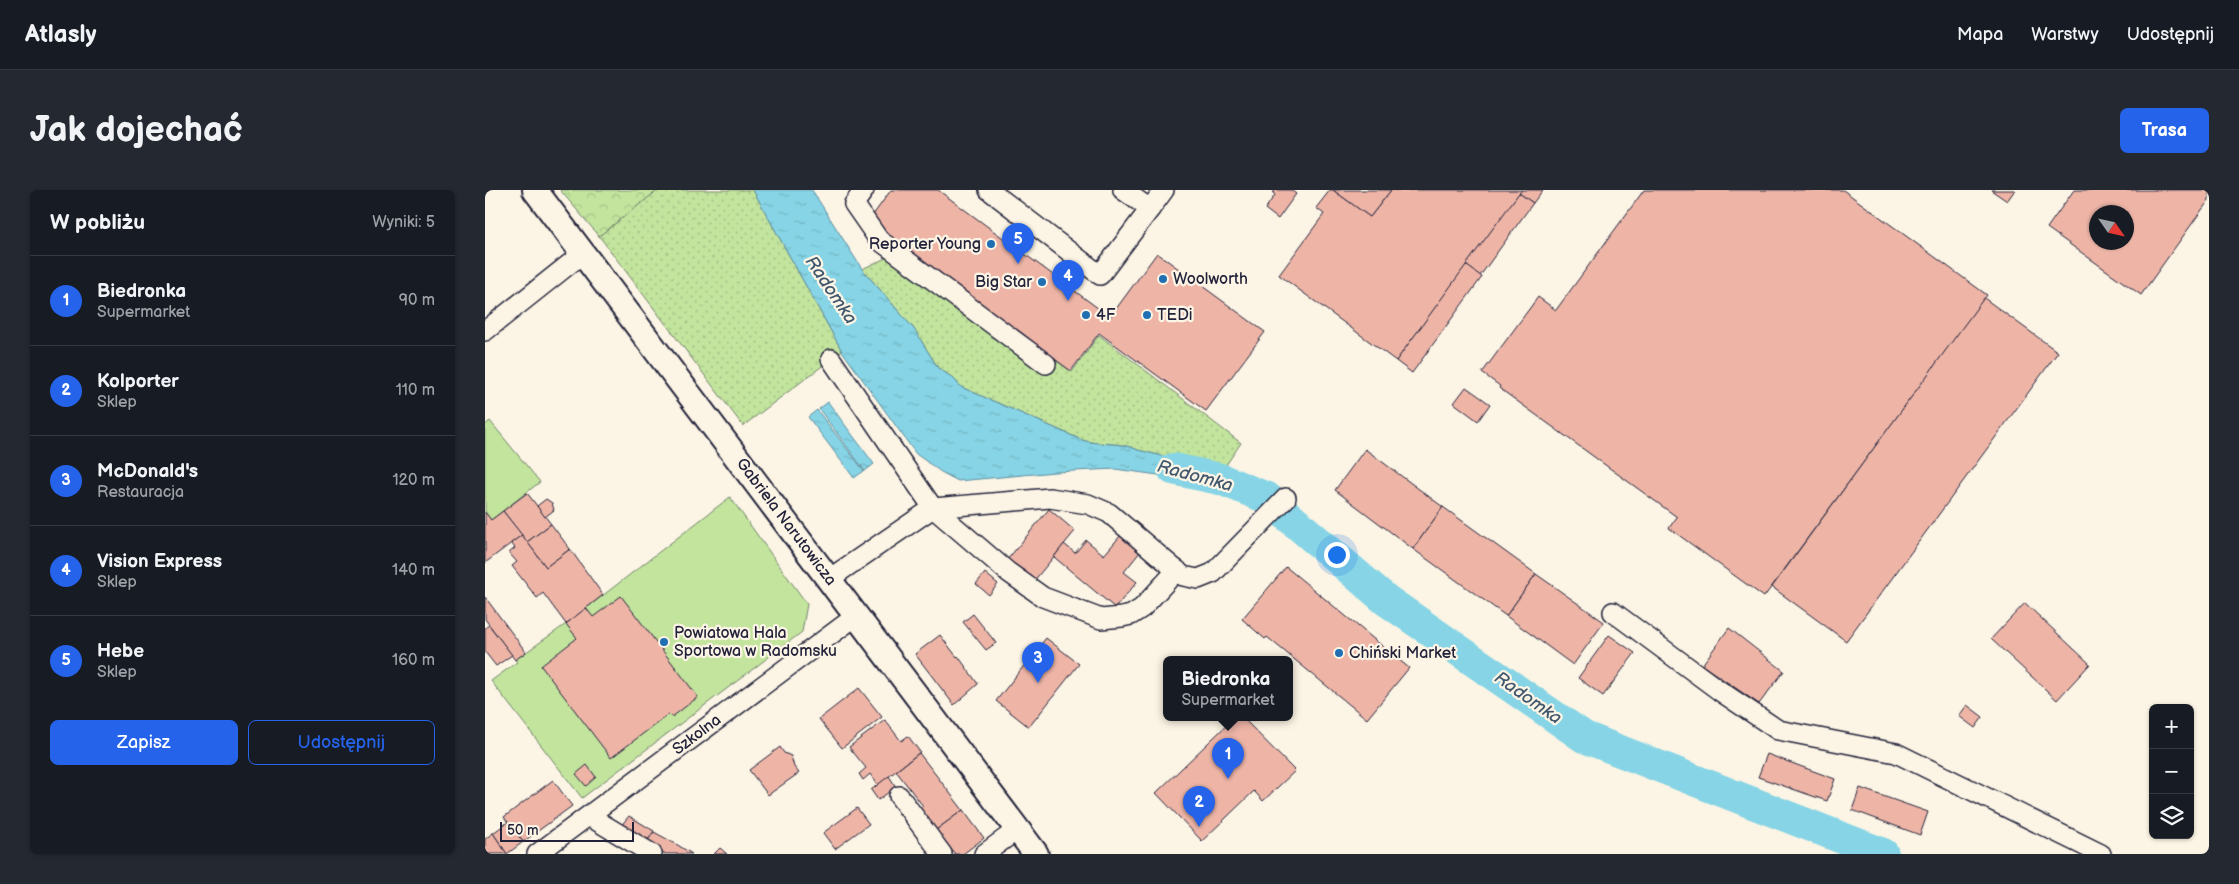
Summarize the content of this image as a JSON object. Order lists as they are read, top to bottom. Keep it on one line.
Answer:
{"streets":{"main road":["Gabriela Narutowicza"],"street":["Szkolna"]},"crossings":[["Gabriela Narutowicza","Szkolna"]],"water":["Radomka"],"places":["Reporter Young","Woolworth","Big Star","4F","TEDi","Powiatowa Hala Sportowa w Radomsku","Chiński Market"],"scale_bar":"50 m","north":"bottom right","page":{"header":"Atlasly","nav":["Mapa","Warstwy","Udostępnij"],"buttons":["Trasa",["Zapisz","Udostępnij"]],"title":"Jak dojechać","heading":["W pobliżu","Wyniki: 5"],"pins":["5","4","3","1","2"],"list":[{"mark":"1","name":"Biedronka","note":"Supermarket","value":"90 m"},{"mark":"2","name":"Kolporter","note":"Sklep","value":"110 m"},{"mark":"3","name":"McDonald's","note":"Restauracja","value":"120 m"},{"mark":"4","name":"Vision Express","note":"Sklep","value":"140 m"},{"mark":"5","name":"Hebe","note":"Sklep","value":"160 m"}],"popup":["Biedronka","Supermarket"],"map_buttons":["+","−"],"scale":"50 m"}}
